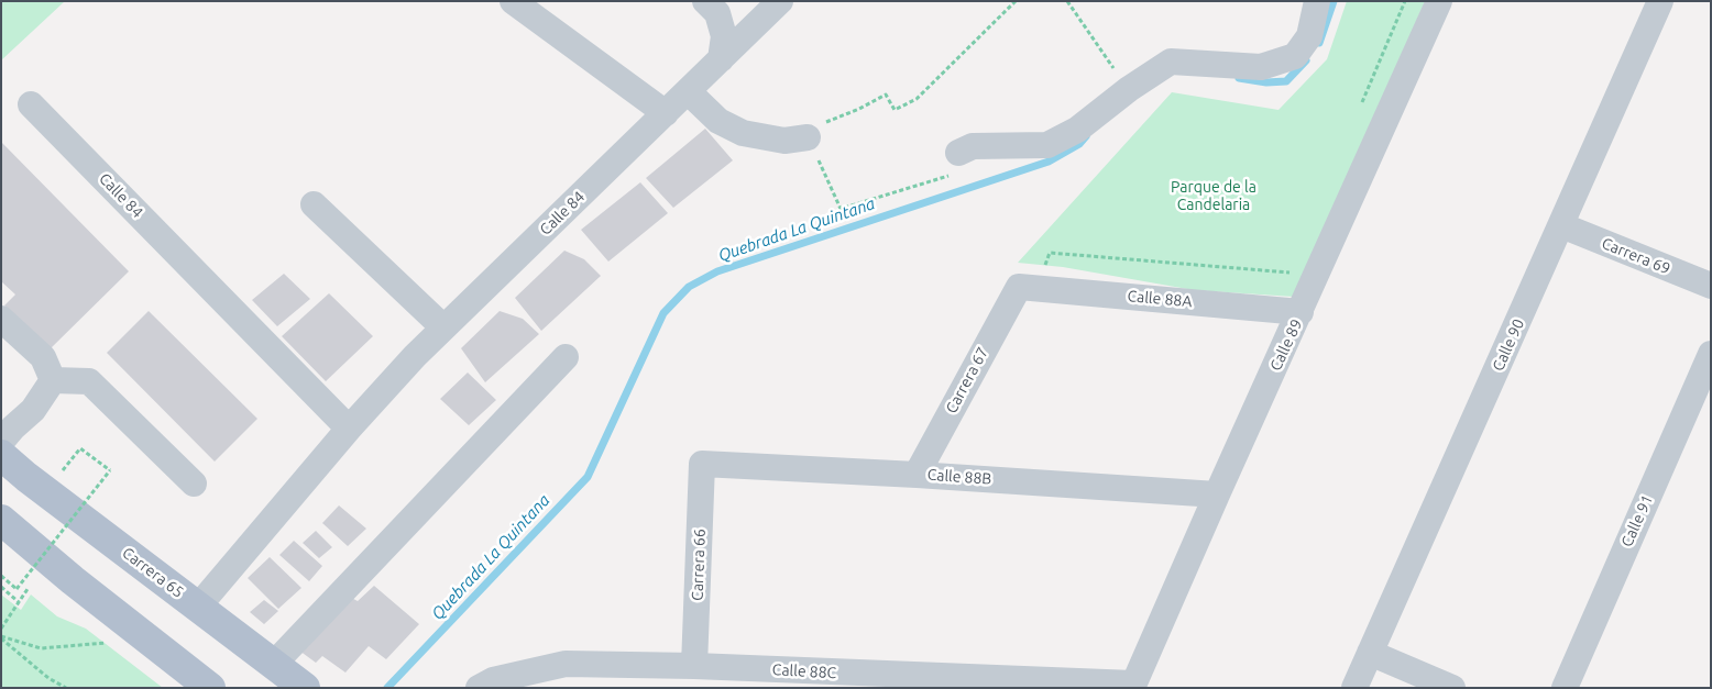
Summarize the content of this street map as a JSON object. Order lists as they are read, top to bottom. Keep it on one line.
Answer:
{"streets":{"main road":["Carrera 65"],"street":["Calle 84","Carrera 69","Calle 88A","Calle 89","Calle 90","Carrera 67","Calle 88B","Calle 91","Carrera 66","Calle 88C"]},"crossings":[["Calle 84","Carrera 65"],["Carrera 69","Calle 90"],["Calle 88A","Calle 89"],["Calle 88A","Carrera 67"],["Calle 89","Calle 88B"],["Calle 89","Calle 88C"],["Carrera 67","Calle 88B"],["Calle 88B","Carrera 66"],["Carrera 66","Calle 88C"]],"water":["Quebrada La Quintana"],"parks":["Parque de la Candelaria"]}
